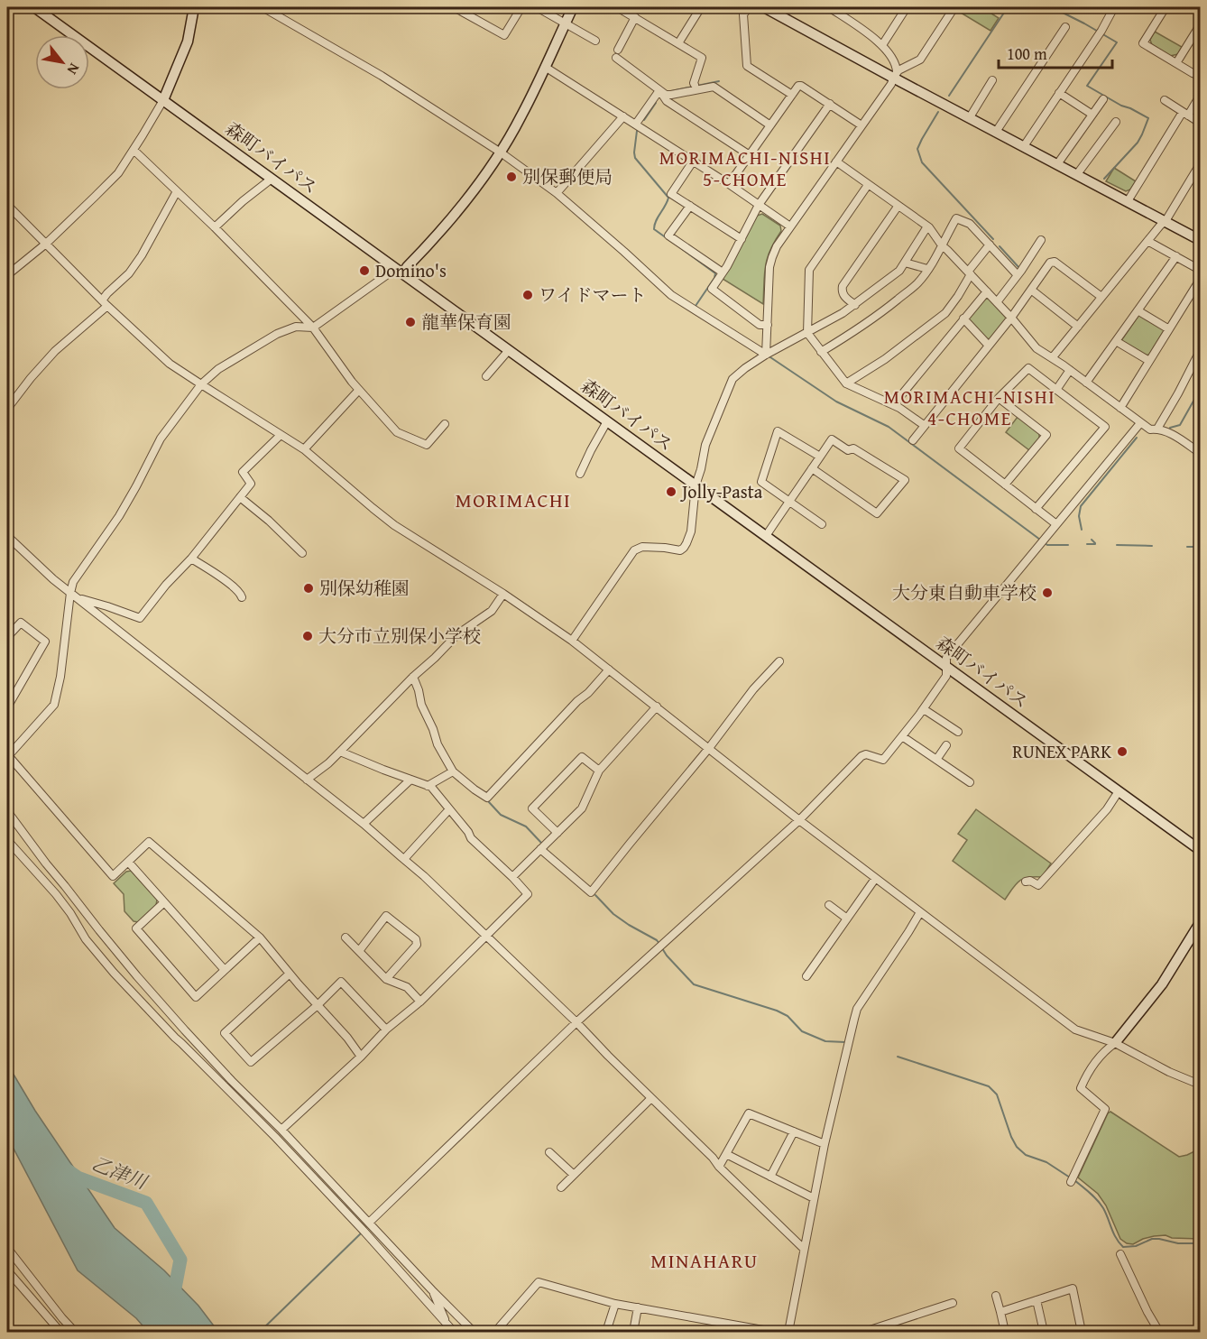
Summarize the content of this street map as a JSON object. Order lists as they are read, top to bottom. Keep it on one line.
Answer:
{"streets":{"main road":["森町バイパス"]},"districts":["MORIMACHI-NISHI 5-CHOME","MORIMACHI-NISHI 4-CHOME","MORIMACHI","MINAHARU"],"water":["乙津川"],"places":["別保郵便局","Domino's","ワイドマート","龍華保育園","Jolly-Pasta","別保幼稚園","大分東自動車学校","大分市立別保小学校","RUNEX PARK"],"scale_bar":"100 m","north":"bottom right"}
